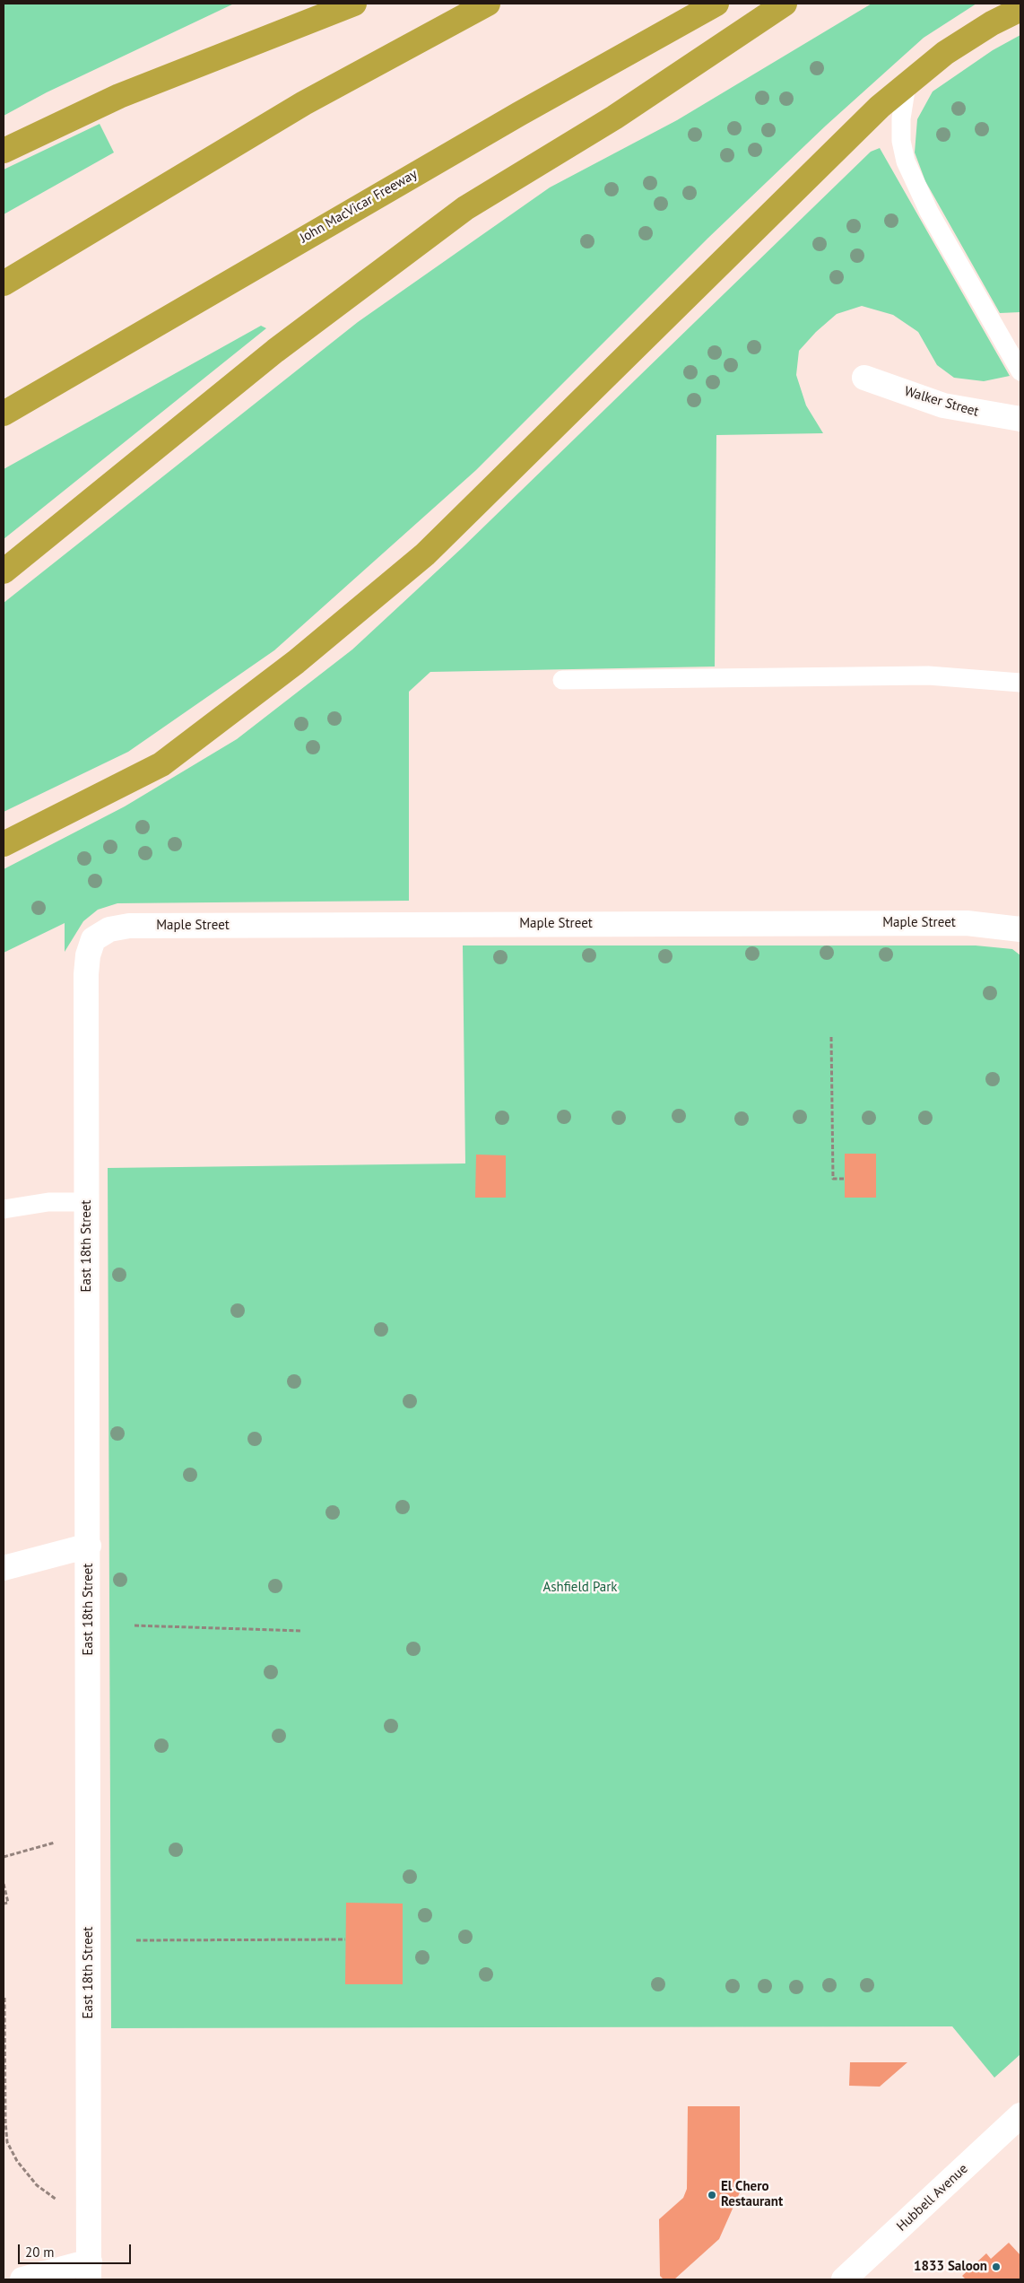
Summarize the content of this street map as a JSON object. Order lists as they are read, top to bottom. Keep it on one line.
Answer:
{"streets":{"highway":["John MacVicar Freeway"],"street":["Walker Street","Maple Street","East 18th Street","Hubbell Avenue"]},"crossings":[["Maple Street","East 18th Street"]],"parks":["Ashfield Park"],"places":["El Chero Restaurant","1833 Saloon"],"scale_bar":"20 m"}
